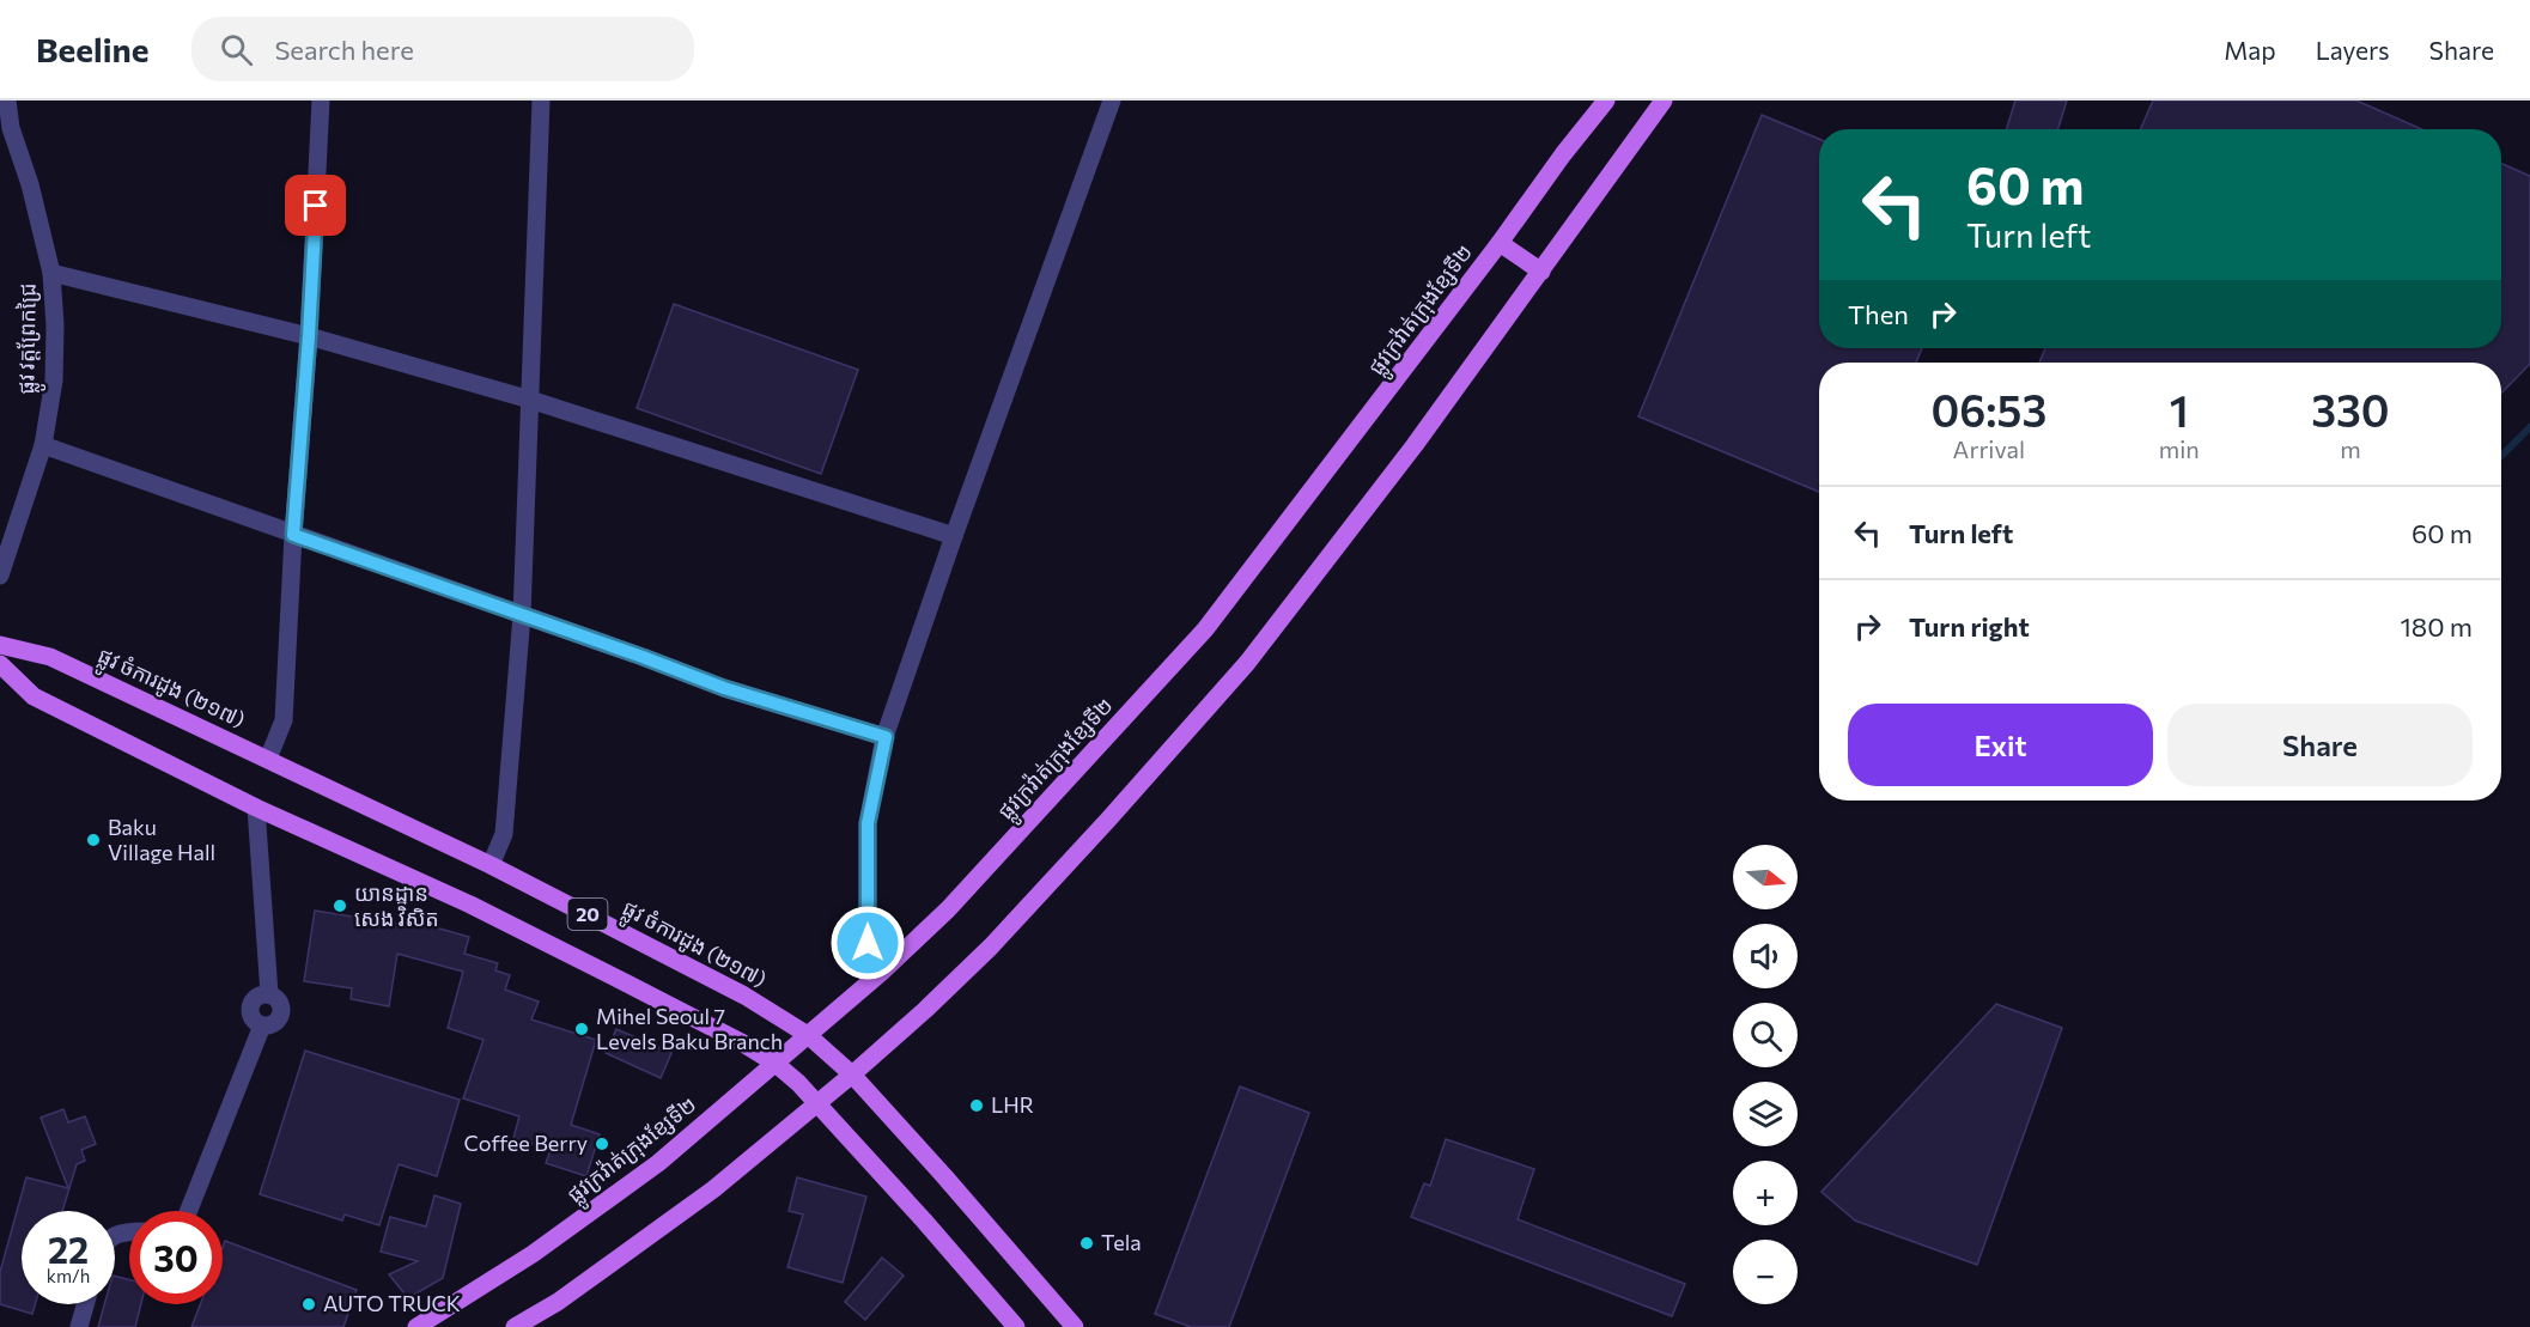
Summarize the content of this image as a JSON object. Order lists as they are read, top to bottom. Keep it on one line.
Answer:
{"streets":{"main road":["ផ្លូវក្រវ៉ាត់ក្រុងខ្សែទី២","ផ្លូវ ចំការដូង (២១៧)","20"],"street":["ផ្លូវ វត្តព្រែកជ្រៃ"]},"crossings":[["ផ្លូវក្រវ៉ាត់ក្រុងខ្សែទី២","ផ្លូវ ចំការដូង (២១៧)"],["ផ្លូវក្រវ៉ាត់ក្រុងខ្សែទី២","20"]],"places":["Baku Village Hall","យានដ្ឋាន សេង វិសិត","Mihel Seoul 7 Levels Baku Branch","LHR","Coffee Berry","Tela","AUTO TRUCK"],"north":"right","page":{"header":"Beeline","search":"Search here","nav":["Map","Layers","Share"],"turn":["60 m","Turn left"],"then":"Then","eta":["06:53","Arrival","1","min","330","m"],"list":[{"name":"Turn left","value":"60 m"},{"name":"Turn right","value":"180 m"}],"buttons":["Exit","Share"],"map_buttons":["+","−"],"speed":"22 km/h","limit":"30"}}
